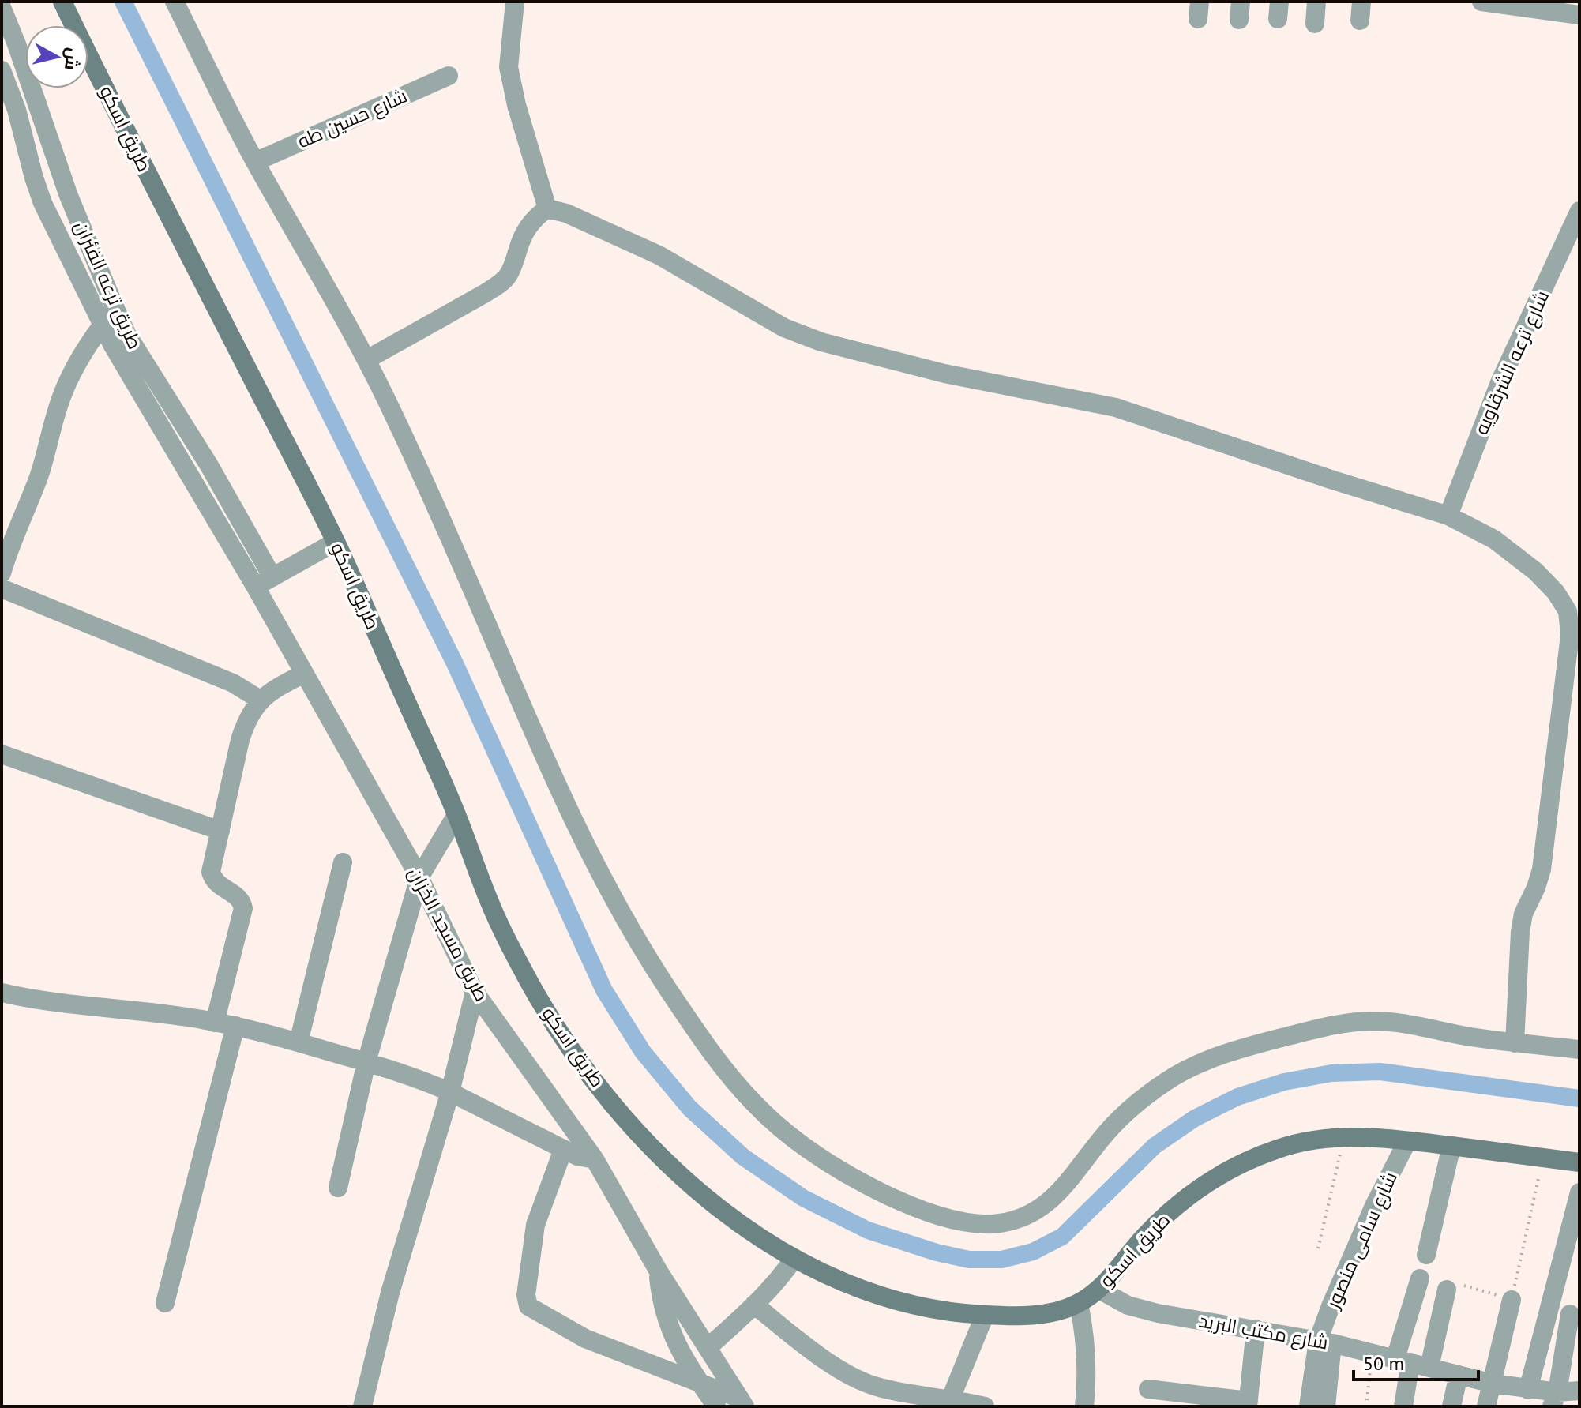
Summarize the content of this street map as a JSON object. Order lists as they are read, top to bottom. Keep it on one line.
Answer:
{"streets":{"street":["شارع حسين طه","طريق اسكو","طريق ترعه الفئران","شارع ترعه الشرقاويه","طريق مسجد الخزان","شارع سامى منصور","شارع مكتب البريد"]},"crossings":[["طريق اسكو","شارع سامى منصور"],["طريق اسكو","شارع مكتب البريد"],["طريق ترعه الفئران","طريق مسجد الخزان"],["شارع سامى منصور","شارع مكتب البريد"]],"scale_bar":"50 m","north":"right"}
